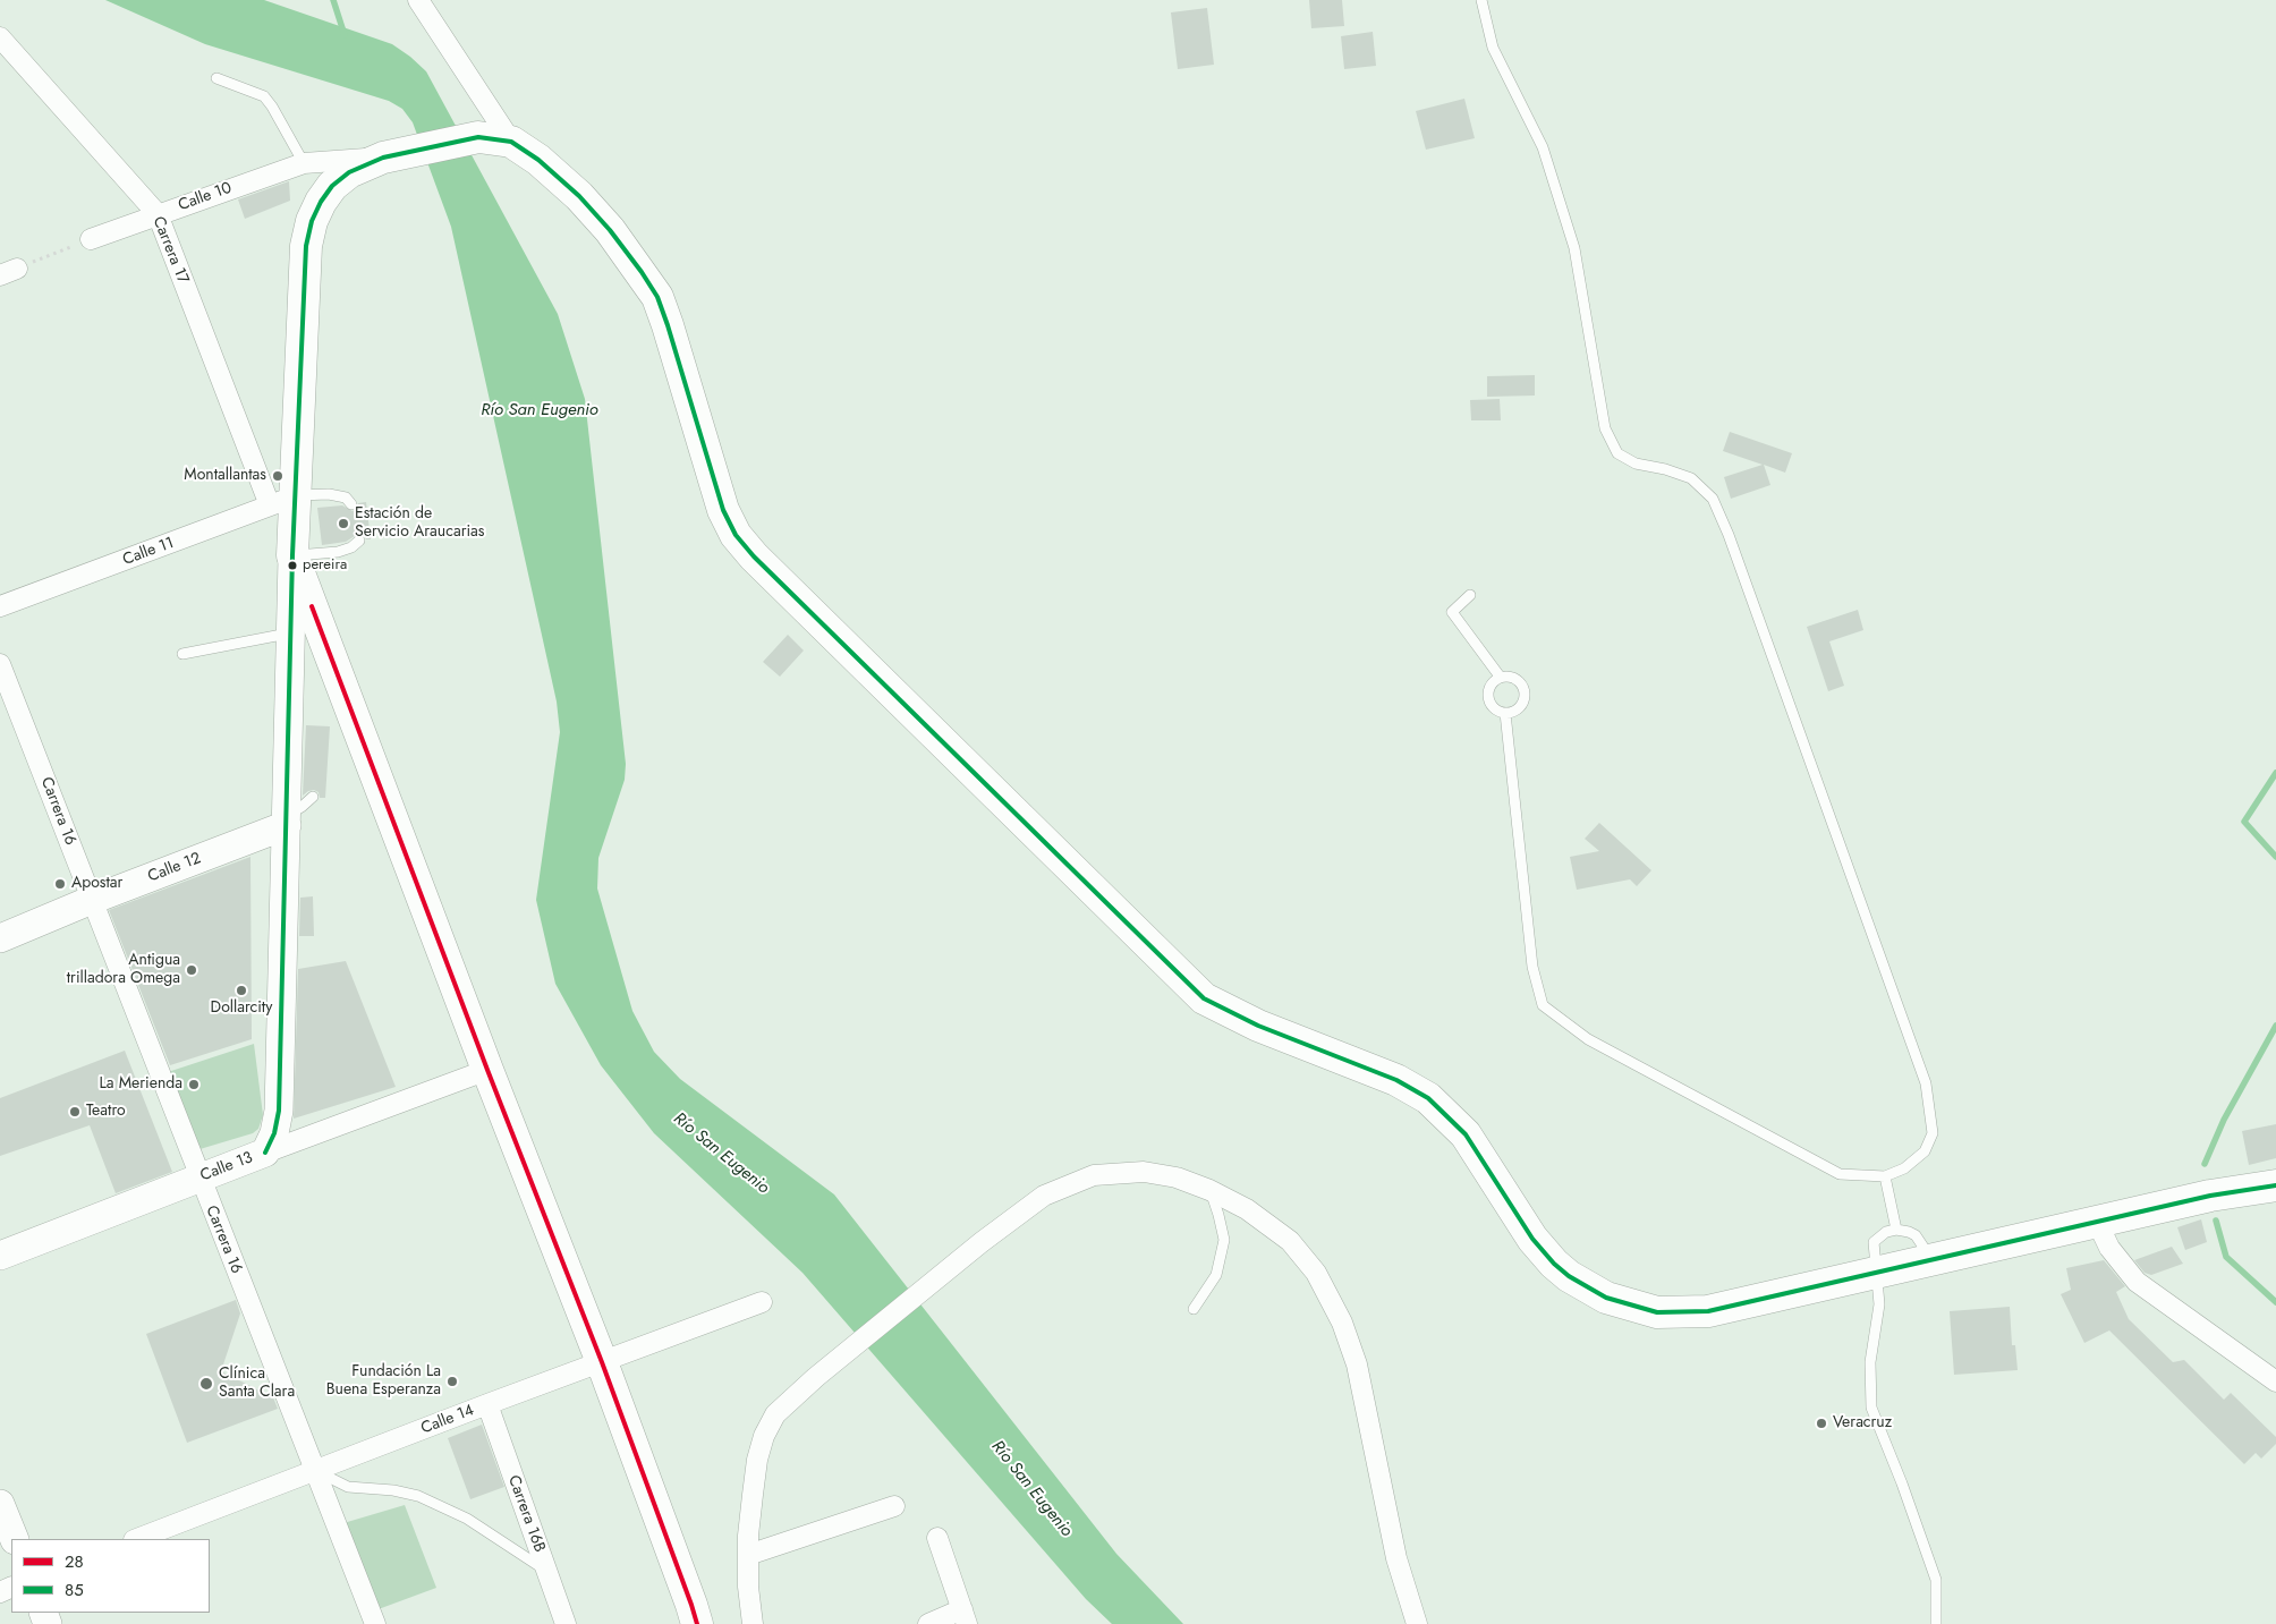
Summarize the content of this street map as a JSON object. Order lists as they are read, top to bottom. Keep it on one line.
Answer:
{"streets":{"main road":["Calle 12","Calle 13"],"street":["Calle 10","Carrera 17","Calle 11","Carrera 16","Calle 14","Carrera 16B"]},"crossings":[["Calle 10","Carrera 17"],["Carrera 17","Calle 11"],["Carrera 16","Calle 12"],["Carrera 16","Calle 13"],["Carrera 16","Calle 14"],["Calle 14","Carrera 16B"]],"water":["Río San Eugenio"],"places":["Montallantas","Estación de Servicio Araucarias","pereira","Apostar","Antigua trilladora Omega","Dollarcity","La Merienda","Teatro","Fundación La Buena Esperanza","Clínica Santa Clara","Veracruz"],"lines":["transit line 85","transit line 28"],"legend":["28","85"]}
